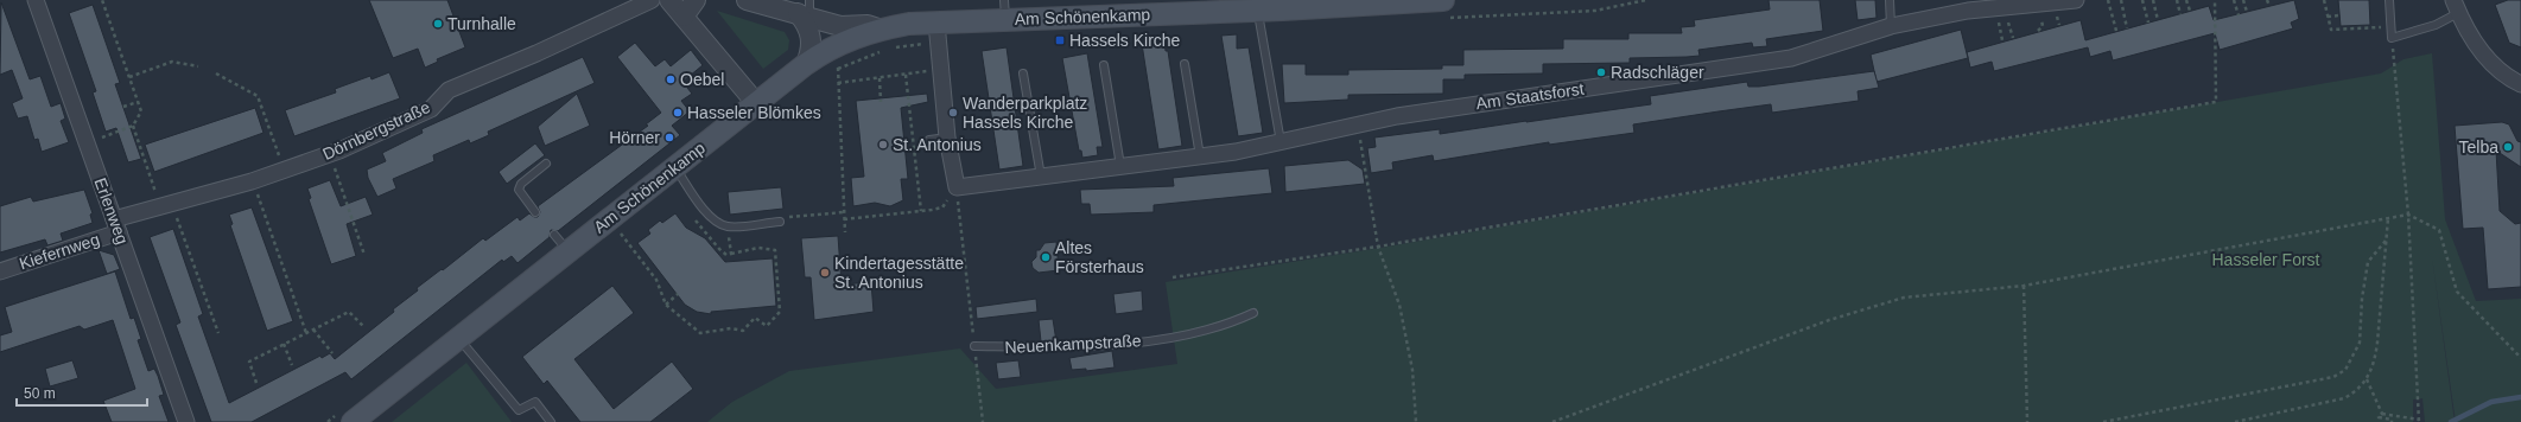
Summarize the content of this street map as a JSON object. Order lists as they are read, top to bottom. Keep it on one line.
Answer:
{"streets":{"main road":["Am Schönenkamp"],"street":["Am Staatsforst","Dörnbergstraße","Erlenweg","Kiefernweg"],"lane":["Neuenkampstraße"]},"crossings":[["Dörnbergstraße","Erlenweg"],["Dörnbergstraße","Kiefernweg"],["Erlenweg","Kiefernweg"]],"parks":["Hasseler Forst"],"places":{"other":["Turnhalle","Radschläger","Oebel","Hasseler Blömkes","Wanderparkplatz Hassels Kirche","Hörner","St. Antonius","Telba","Altes Försterhaus","Kindertagesstätte St. Antonius"],"transit":["Hassels Kirche"]},"scale_bar":"50 m"}
